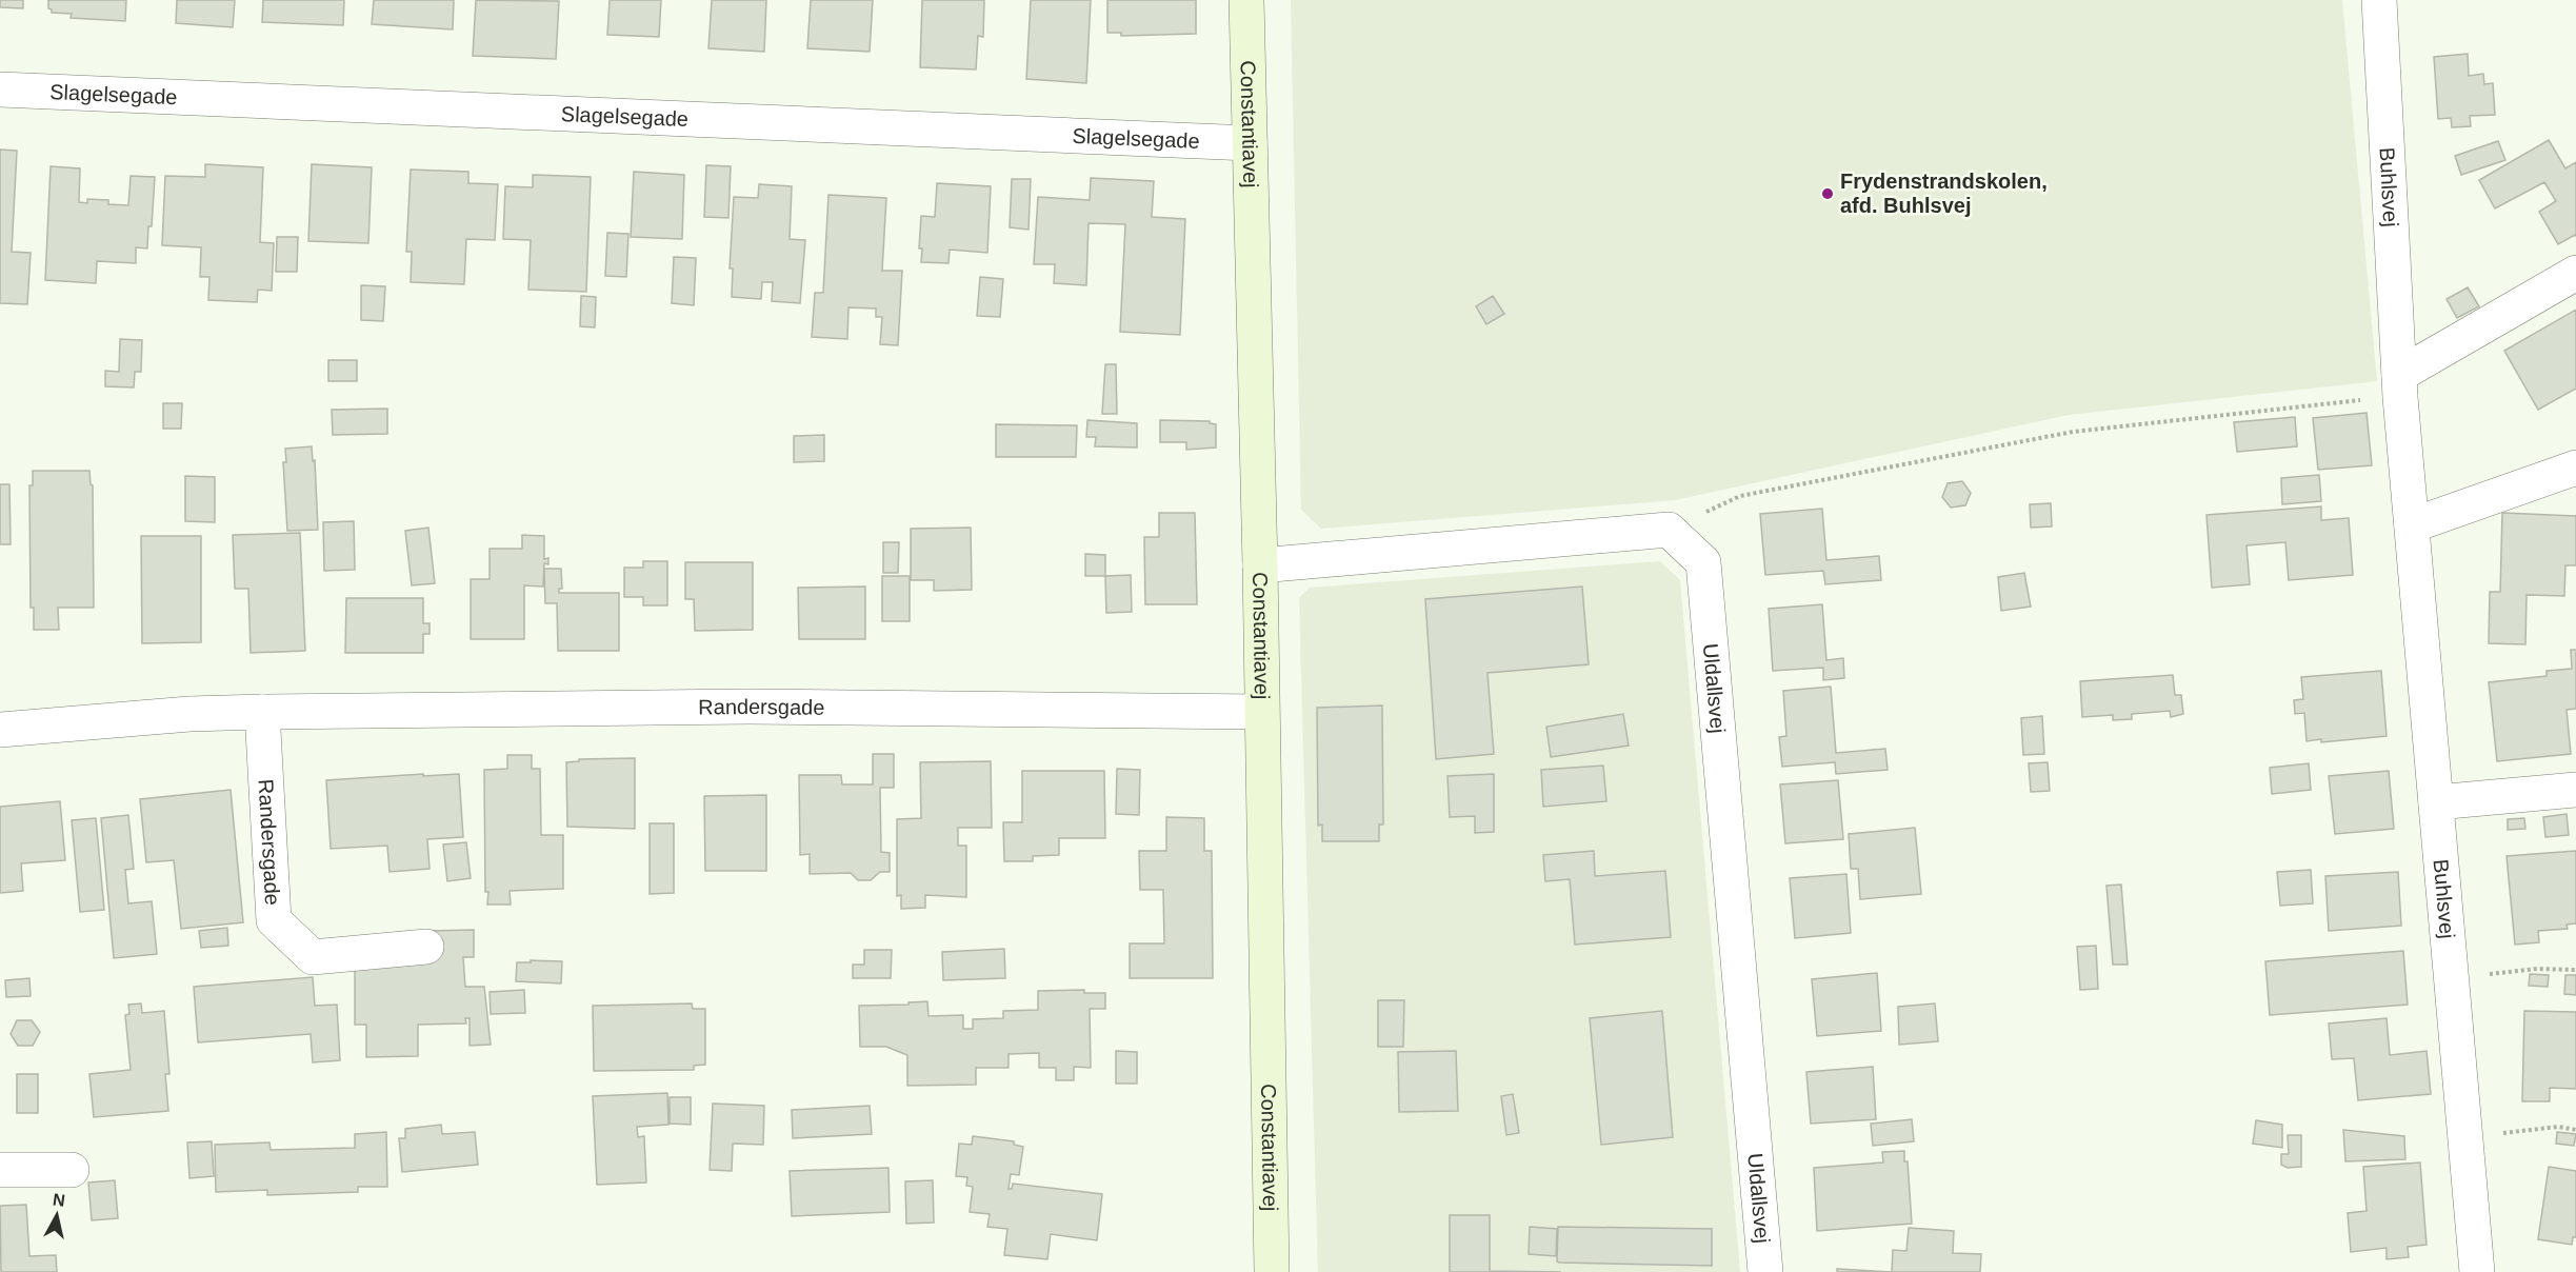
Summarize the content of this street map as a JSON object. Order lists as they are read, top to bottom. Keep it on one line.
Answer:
{"streets":{"street":["Slagelsegade","Constantiavej","Buhlsvej","Uldallsvej","Randersgade"]},"crossings":[["Slagelsegade","Constantiavej"],["Constantiavej","Randersgade"]],"places":["Frydenstrandskolen, afd. Buhlsvej"],"north":"top"}
